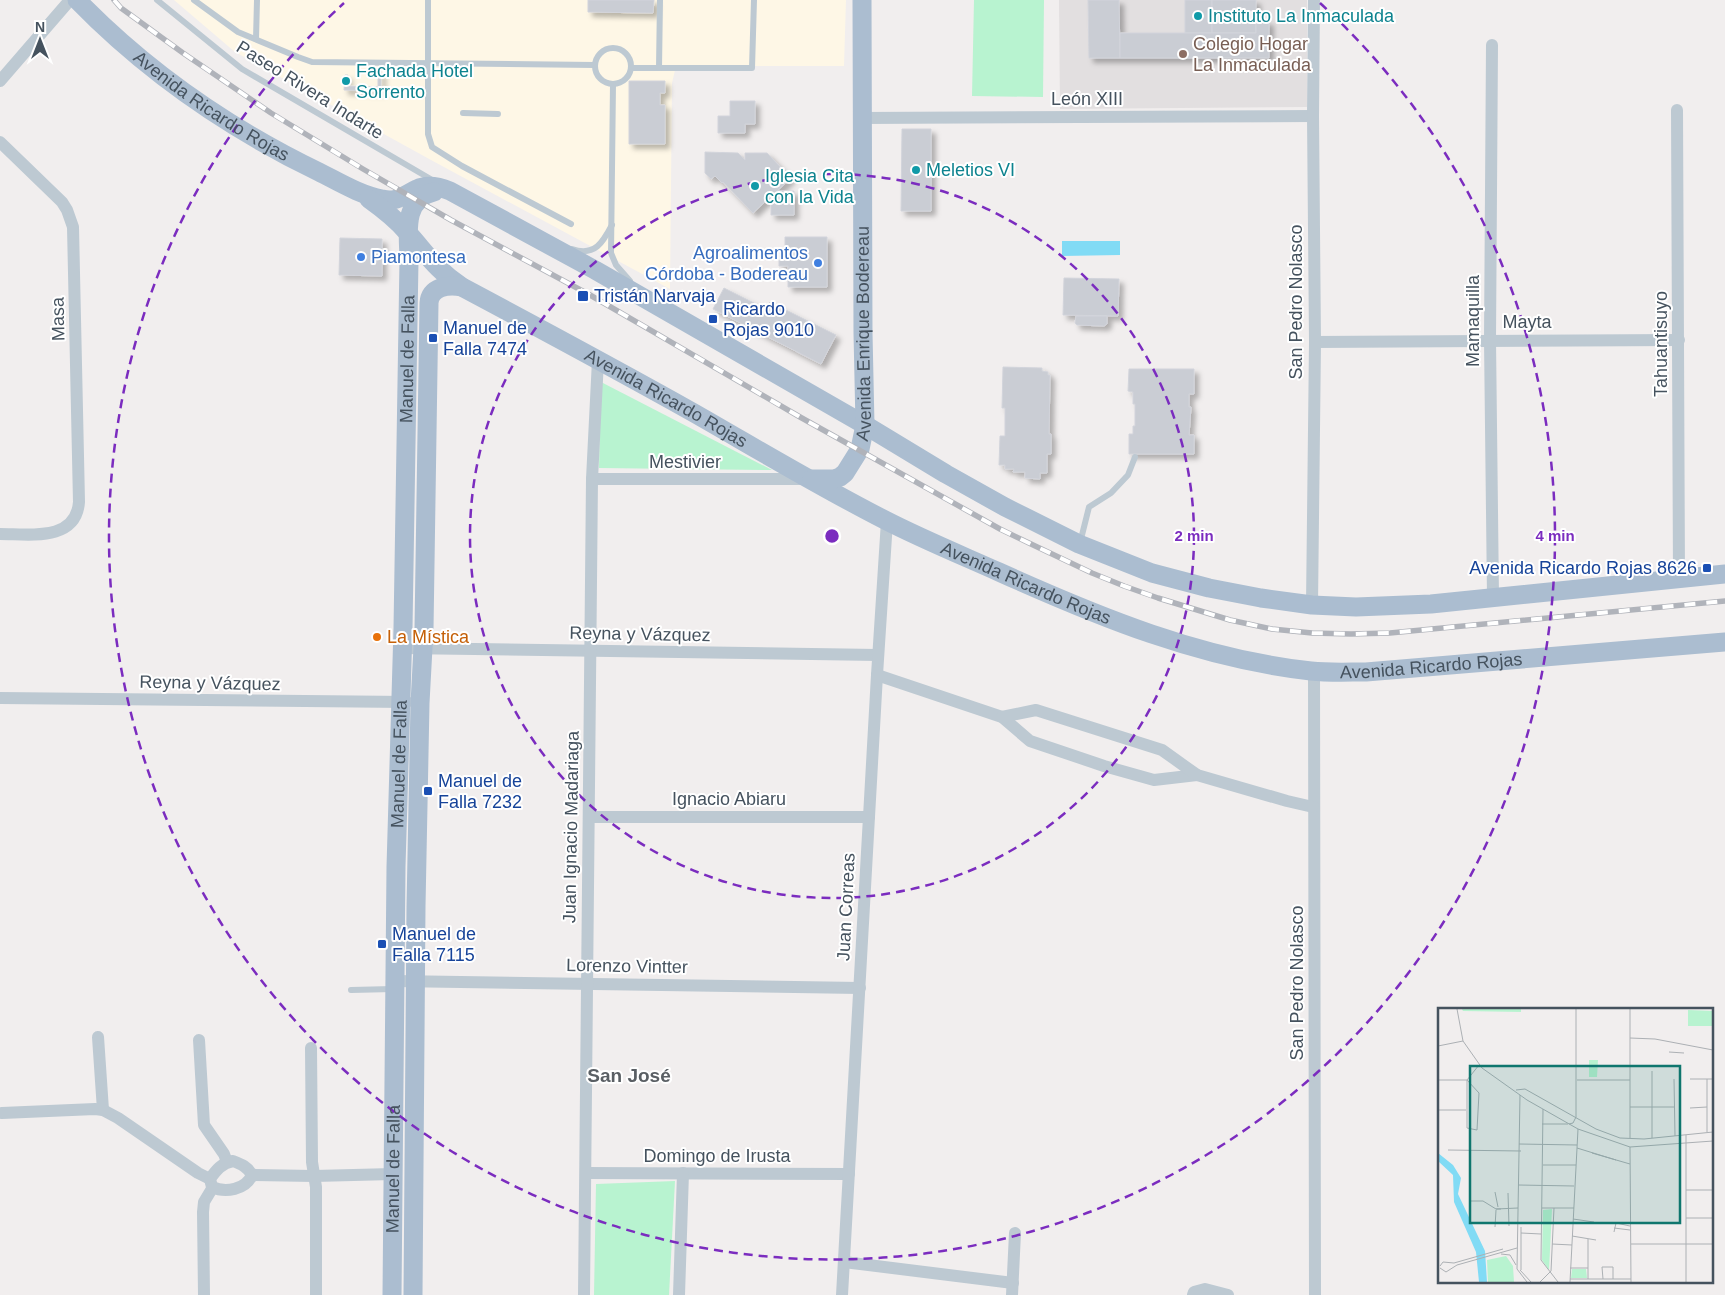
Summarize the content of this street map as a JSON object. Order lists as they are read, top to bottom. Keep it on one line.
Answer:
{"streets":{"main road":["Avenida Ricardo Rojas","Avenida Enrique Bodereau","Manuel de Falla"],"street":["León XIII","San Pedro Nolasco","Masa","Mamaquilla","Mayta","Tahuantisuyo","Mestivier","Reyna y Vázquez","Ignacio Abiaru","Juan Ignacio Madariaga","Juan Correas","Lorenzo Vintter","Domingo de Irusta"],"lane":["Paseo Rivera Indarte"]},"crossings":[["Paseo Rivera Indarte","Avenida Ricardo Rojas"],["León XIII","San Pedro Nolasco"],["León XIII","Avenida Enrique Bodereau"],["Avenida Ricardo Rojas","San Pedro Nolasco"],["Avenida Ricardo Rojas","Mamaquilla"],["Avenida Ricardo Rojas","Avenida Enrique Bodereau"],["Avenida Ricardo Rojas","Tahuantisuyo"],["Avenida Ricardo Rojas","Manuel de Falla"],["Avenida Ricardo Rojas","Mestivier"],["Avenida Ricardo Rojas","Juan Ignacio Madariaga"],["Avenida Ricardo Rojas","Juan Correas"],["San Pedro Nolasco","Mayta"],["Mamaquilla","Mayta"],["Mayta","Tahuantisuyo"],["Avenida Enrique Bodereau","Mestivier"],["Manuel de Falla","Reyna y Vázquez"],["Manuel de Falla","Lorenzo Vintter"],["Mestivier","Juan Ignacio Madariaga"],["Reyna y Vázquez","Juan Ignacio Madariaga"],["Reyna y Vázquez","Juan Correas"],["Ignacio Abiaru","Juan Ignacio Madariaga"],["Ignacio Abiaru","Juan Correas"],["Juan Ignacio Madariaga","Lorenzo Vintter"],["Juan Ignacio Madariaga","Domingo de Irusta"],["Juan Correas","Lorenzo Vintter"],["Juan Correas","Domingo de Irusta"]],"districts":["San José"],"places":{"other":["Instituto La Inmaculada","Colegio Hogar La Inmaculada","Fachada Hotel Sorrento","Meletios VI","Iglesia Cita con la Vida","Piamontesa","Agroalimentos Córdoba - Bodereau","La Mística"],"transit":["Tristán Narvaja","Ricardo Rojas 9010","Manuel de Falla 7474","Avenida Ricardo Rojas 8626","Manuel de Falla 7232","Manuel de Falla 7115"]},"north":"top","rings":["2 min","4 min"]}
